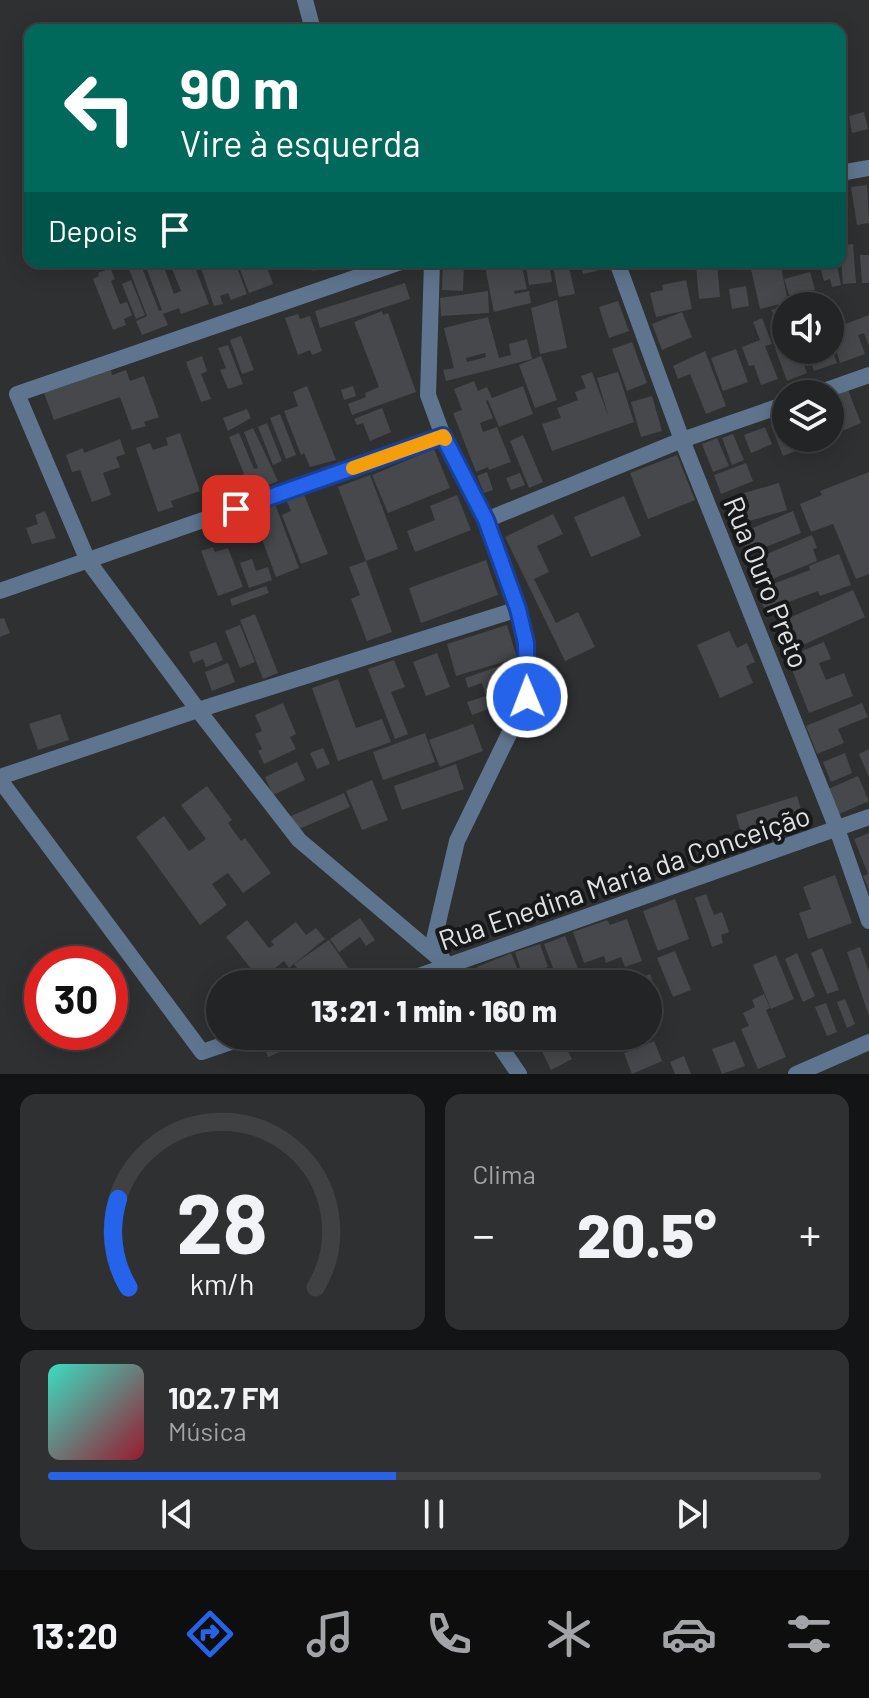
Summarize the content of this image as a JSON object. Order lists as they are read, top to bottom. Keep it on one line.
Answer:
{"streets":{"street":["Rua Ouro Preto","Rua Enedina Maria da Conceição"]},"crossings":[["Rua Ouro Preto","Rua Enedina Maria da Conceição"]],"page":{"turn":["90 m","Vire à esquerda"],"then":"Depois","limit":"30","trip":"13:21 · 1 min · 160 m","tile":"Clima","heat":["−","20.5°","+"],"song":["102.7 FM","Música"],"tabs":"13:20","gauge":["28","km/h"]}}
